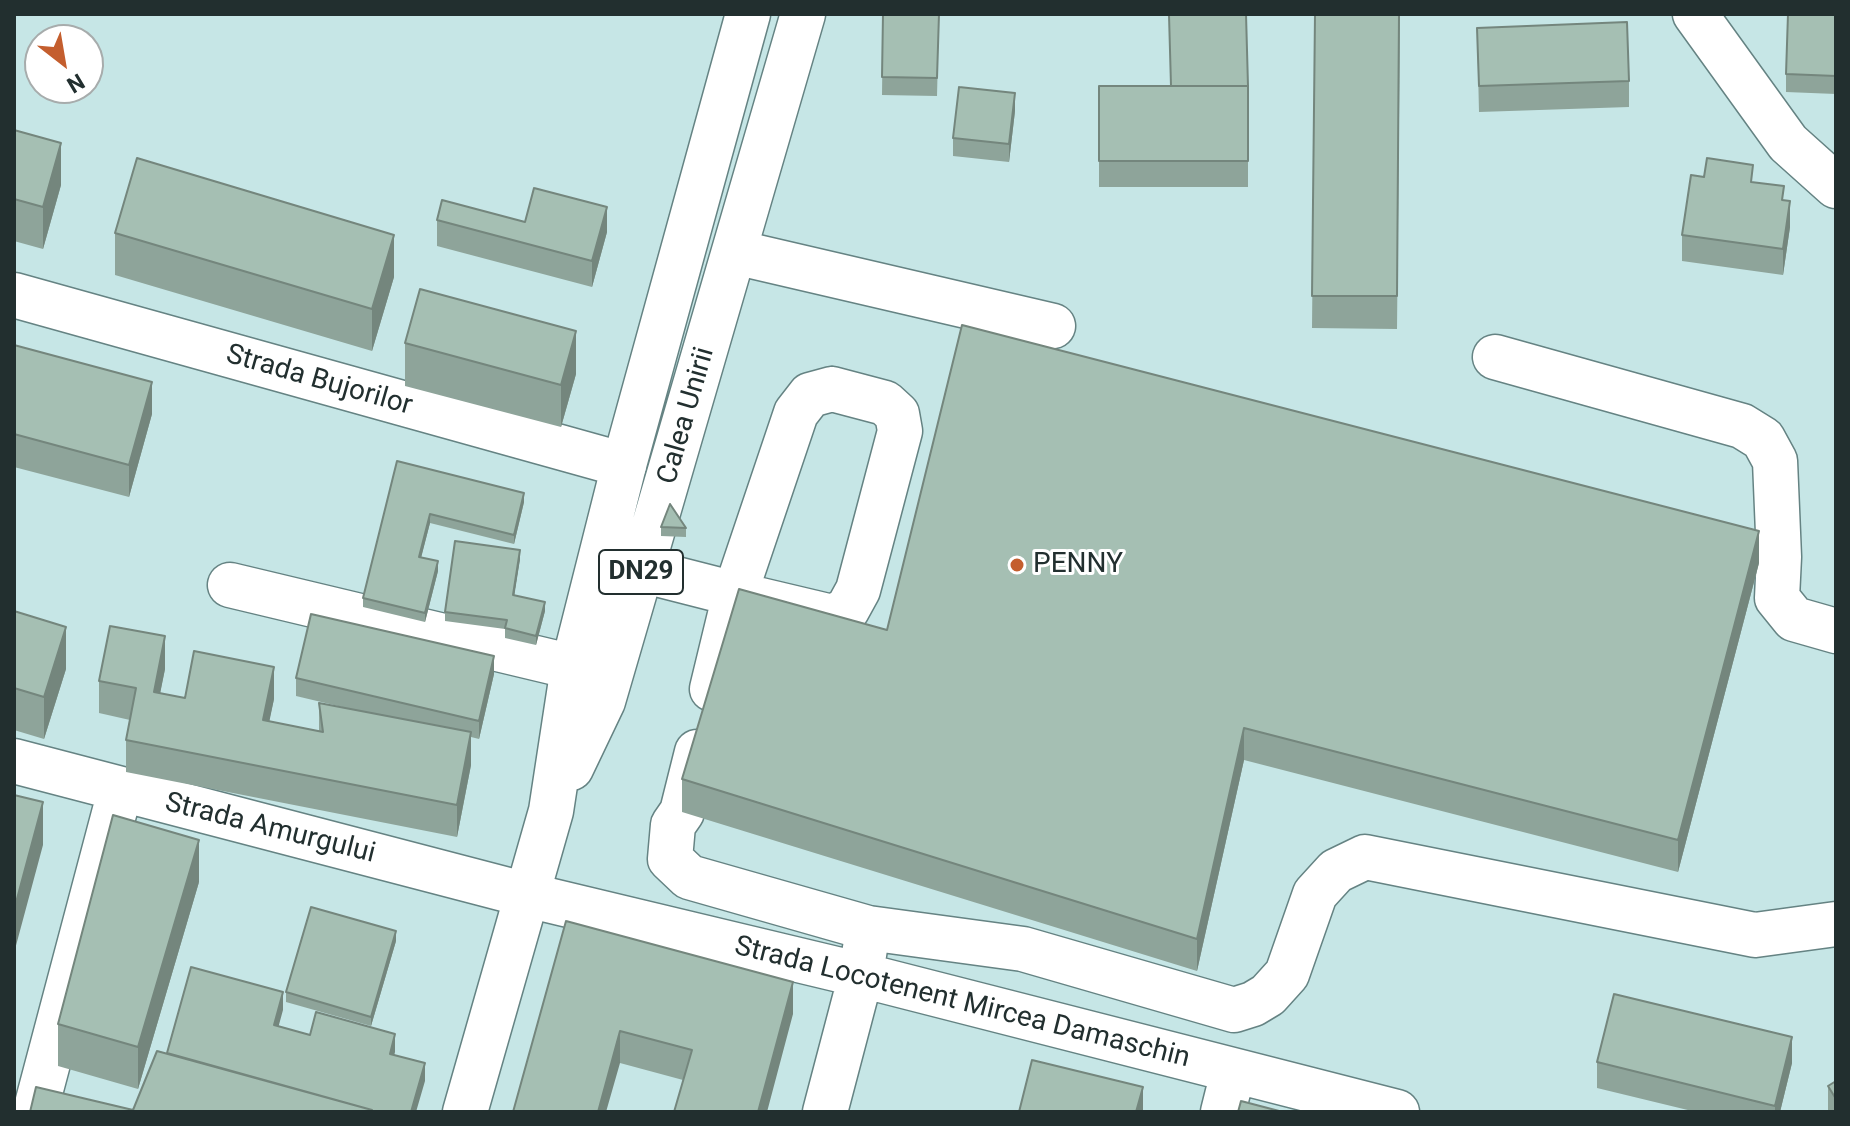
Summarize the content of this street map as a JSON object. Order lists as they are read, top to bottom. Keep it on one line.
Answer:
{"streets":{"street":["Strada Bujorilor","Calea Unirii","DN29","Strada Amurgului","Strada Locotenent Mircea Damaschin"]},"crossings":[["Strada Bujorilor","Calea Unirii"],["Calea Unirii","Strada Amurgului"],["Calea Unirii","Strada Locotenent Mircea Damaschin"],["Strada Amurgului","Strada Locotenent Mircea Damaschin"]],"places":["PENNY"],"north":"bottom right"}
